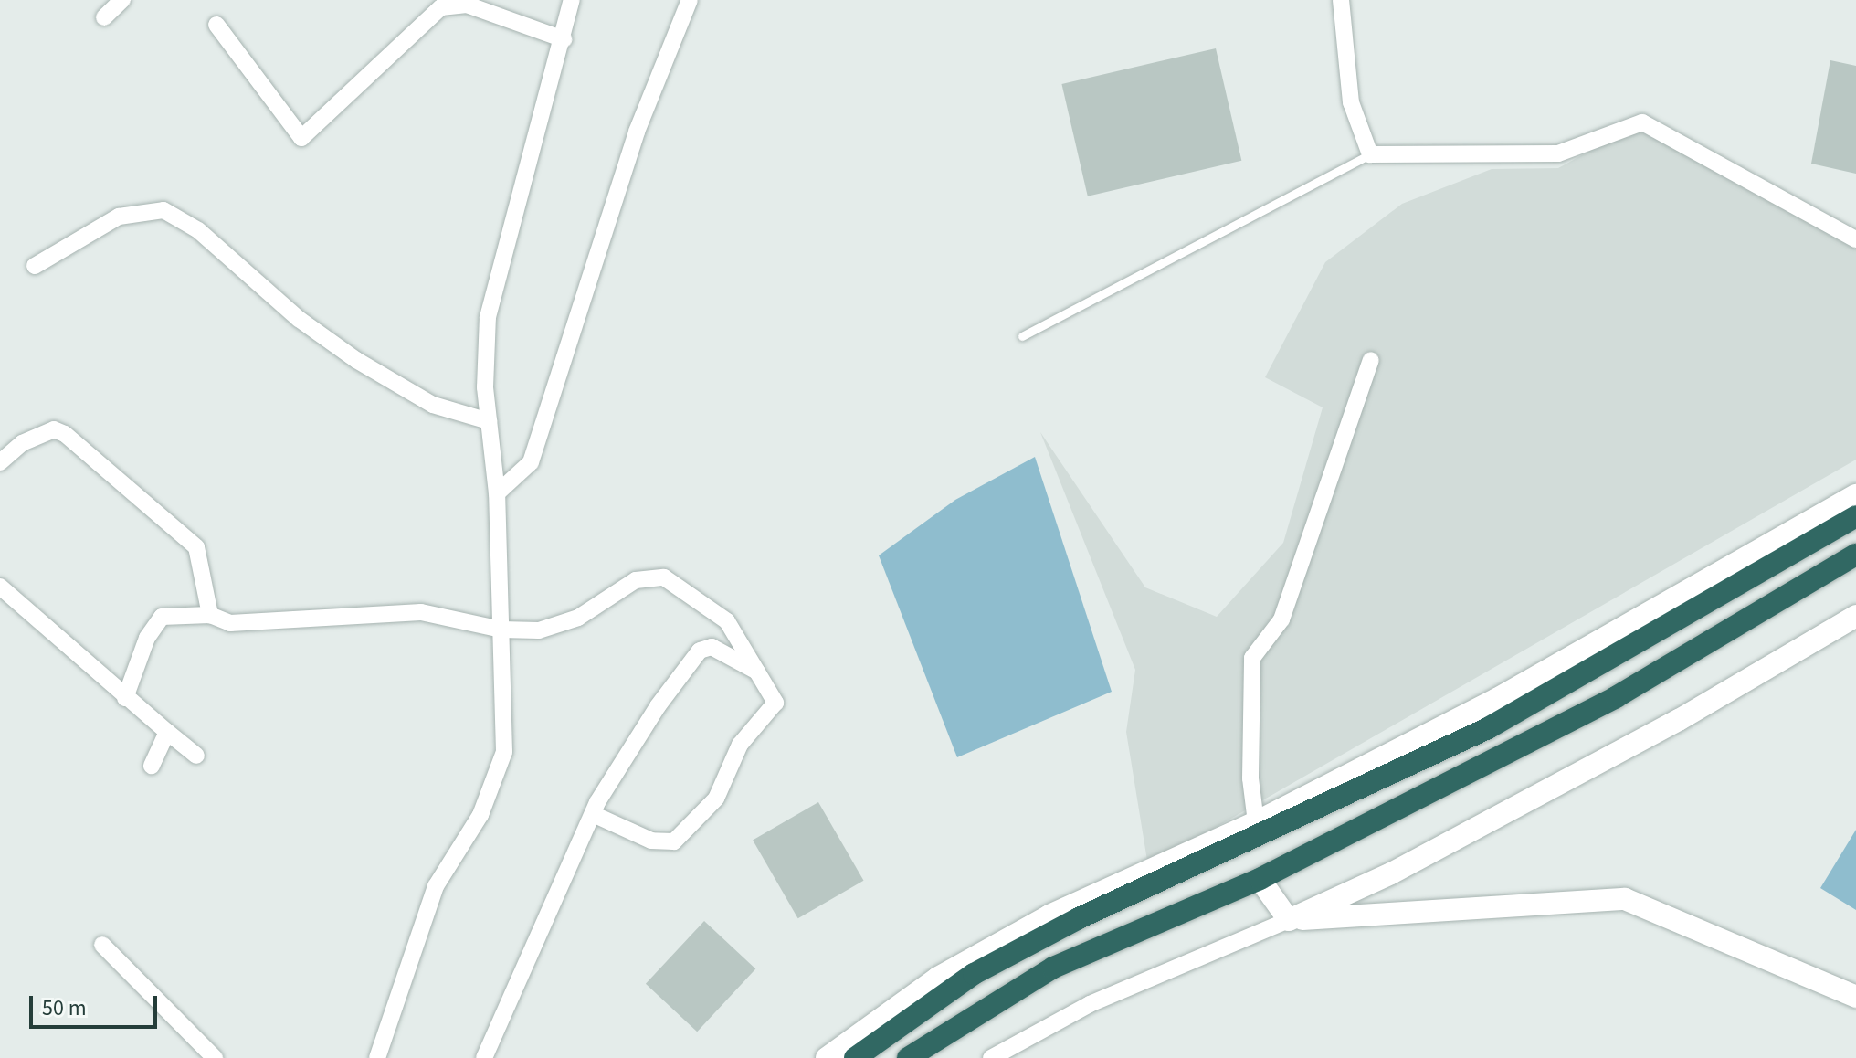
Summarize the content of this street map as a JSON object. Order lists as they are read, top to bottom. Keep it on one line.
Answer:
{"scale_bar":"50 m"}
